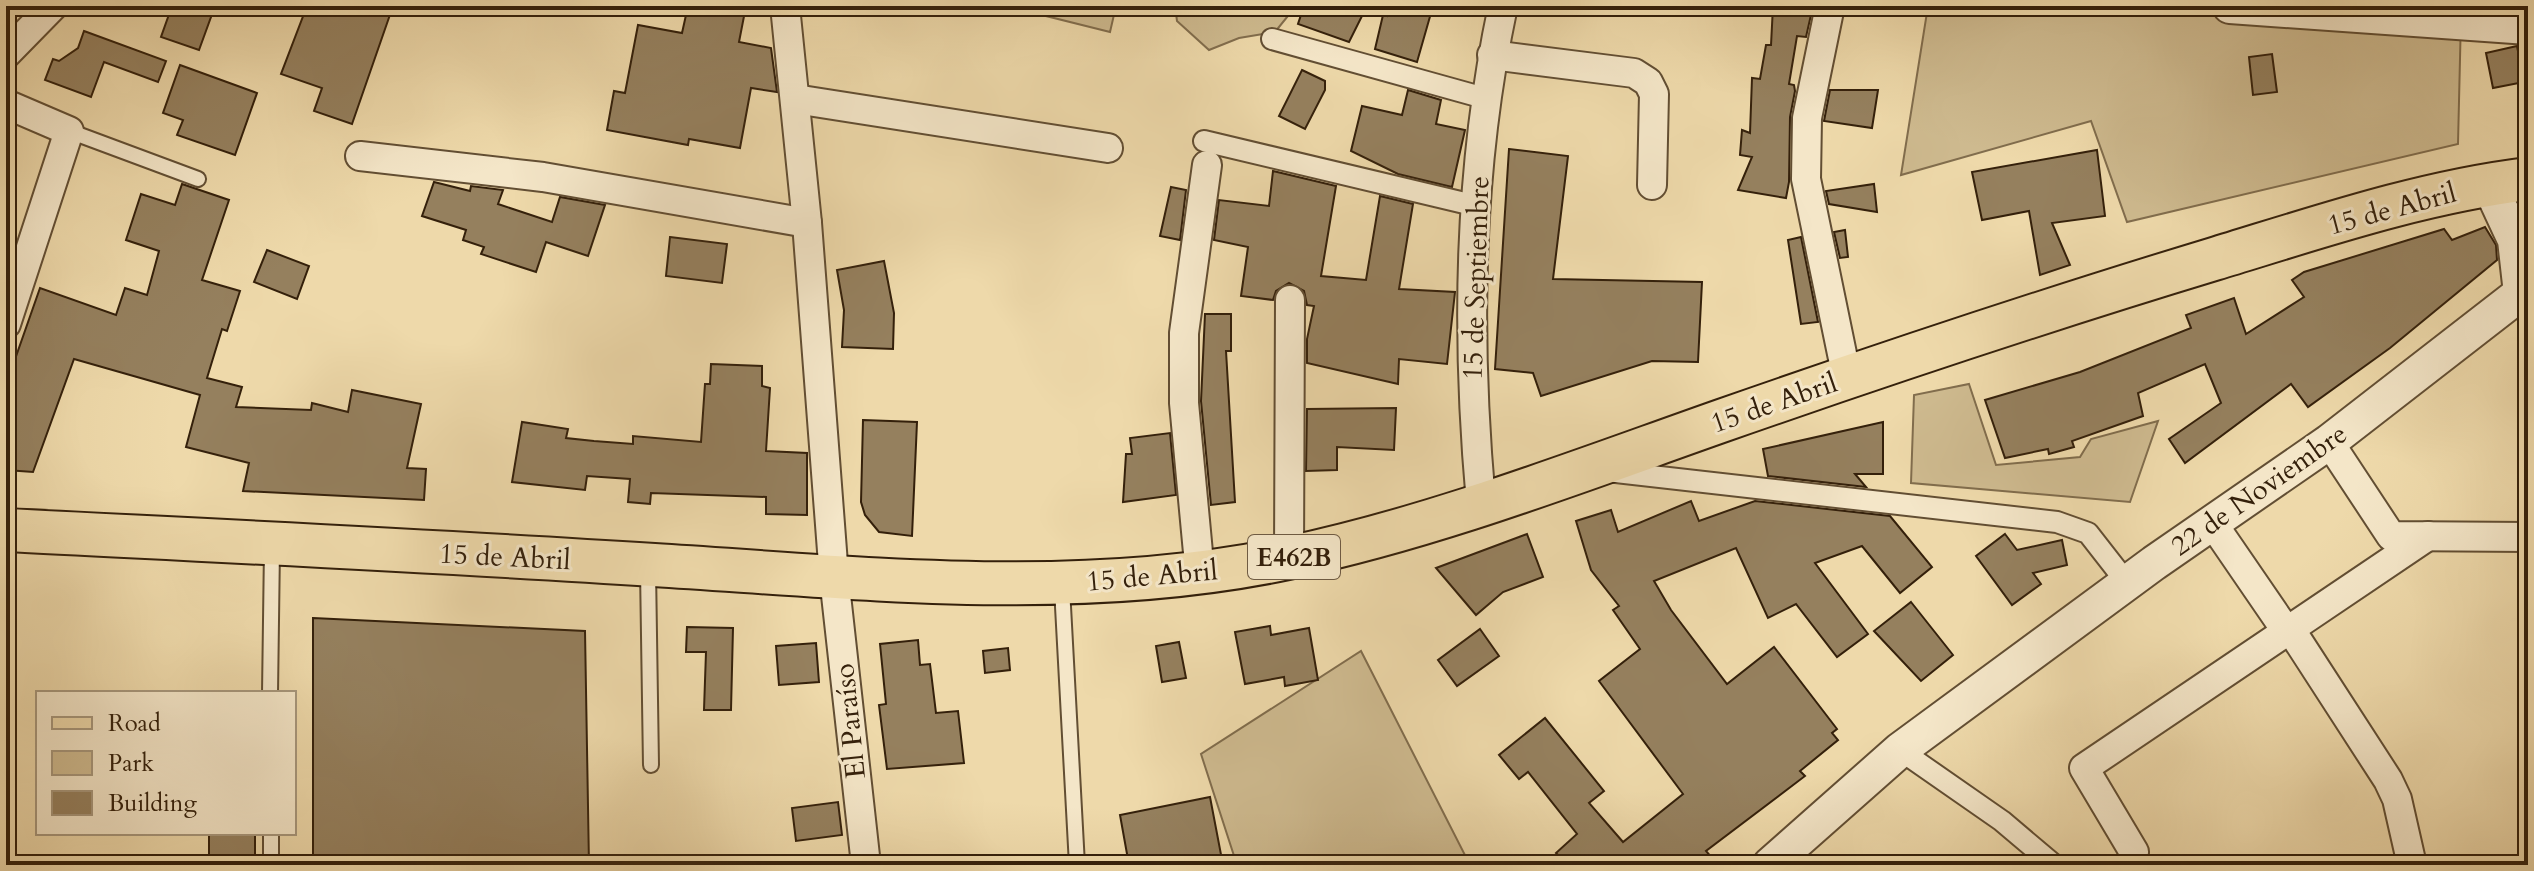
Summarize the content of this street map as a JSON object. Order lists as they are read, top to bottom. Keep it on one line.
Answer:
{"streets":{"main road":["15 de Abril","E462B"],"street":["15 de Septiembre","22 de Noviembre","El Paraíso"]},"crossings":[["15 de Abril","15 de Septiembre"],["15 de Abril","22 de Noviembre"],["15 de Abril","El Paraíso"]],"legend":["Road","Park","Building"]}
